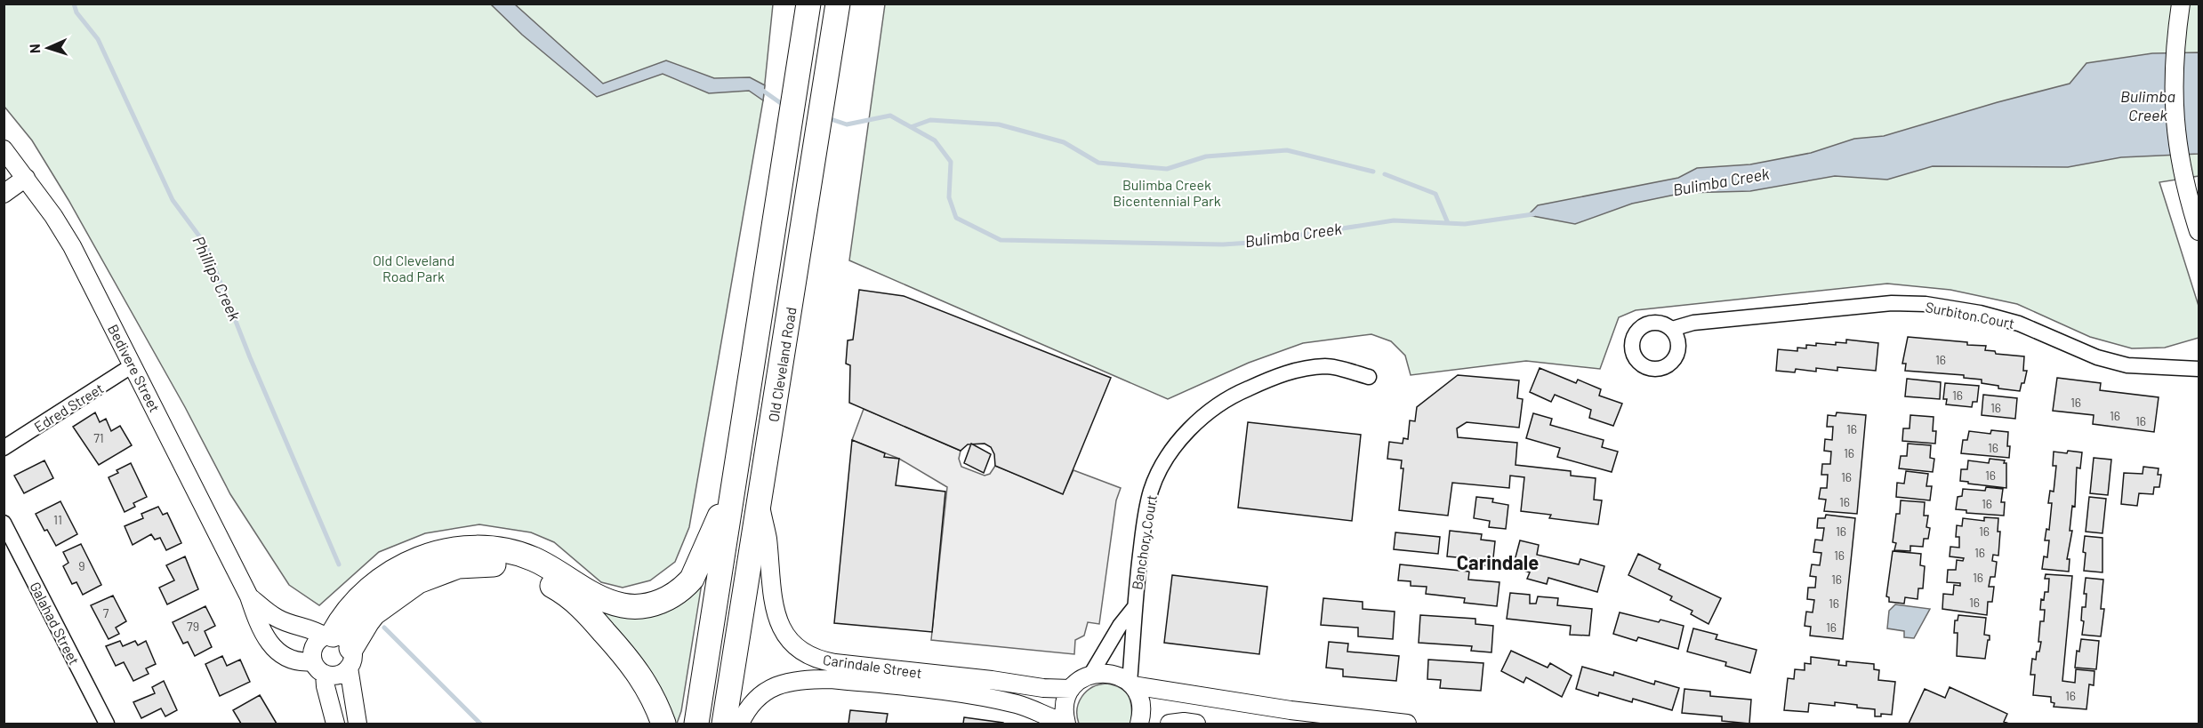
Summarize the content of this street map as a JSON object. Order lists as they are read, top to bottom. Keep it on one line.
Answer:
{"streets":{"highway":["Old Cleveland Road"],"street":["Surbiton Court","Bedivere Street","Edred Street","Banchory Court","Galahad Street","Carindale Street"]},"crossings":[["Old Cleveland Road","Carindale Street"],["Bedivere Street","Edred Street"]],"districts":["Carindale"],"water":["Bulimba Creek","Phillips Creek"],"parks":["Bulimba Creek Bicentennial Park","Old Cleveland Road Park"],"house_numbers":["16","16","16","16","16","16","16","71","16","16","16","16","16","16","11","16","16","16","16","9","16","16","16","16","7","79","16","16"],"north":"left"}
